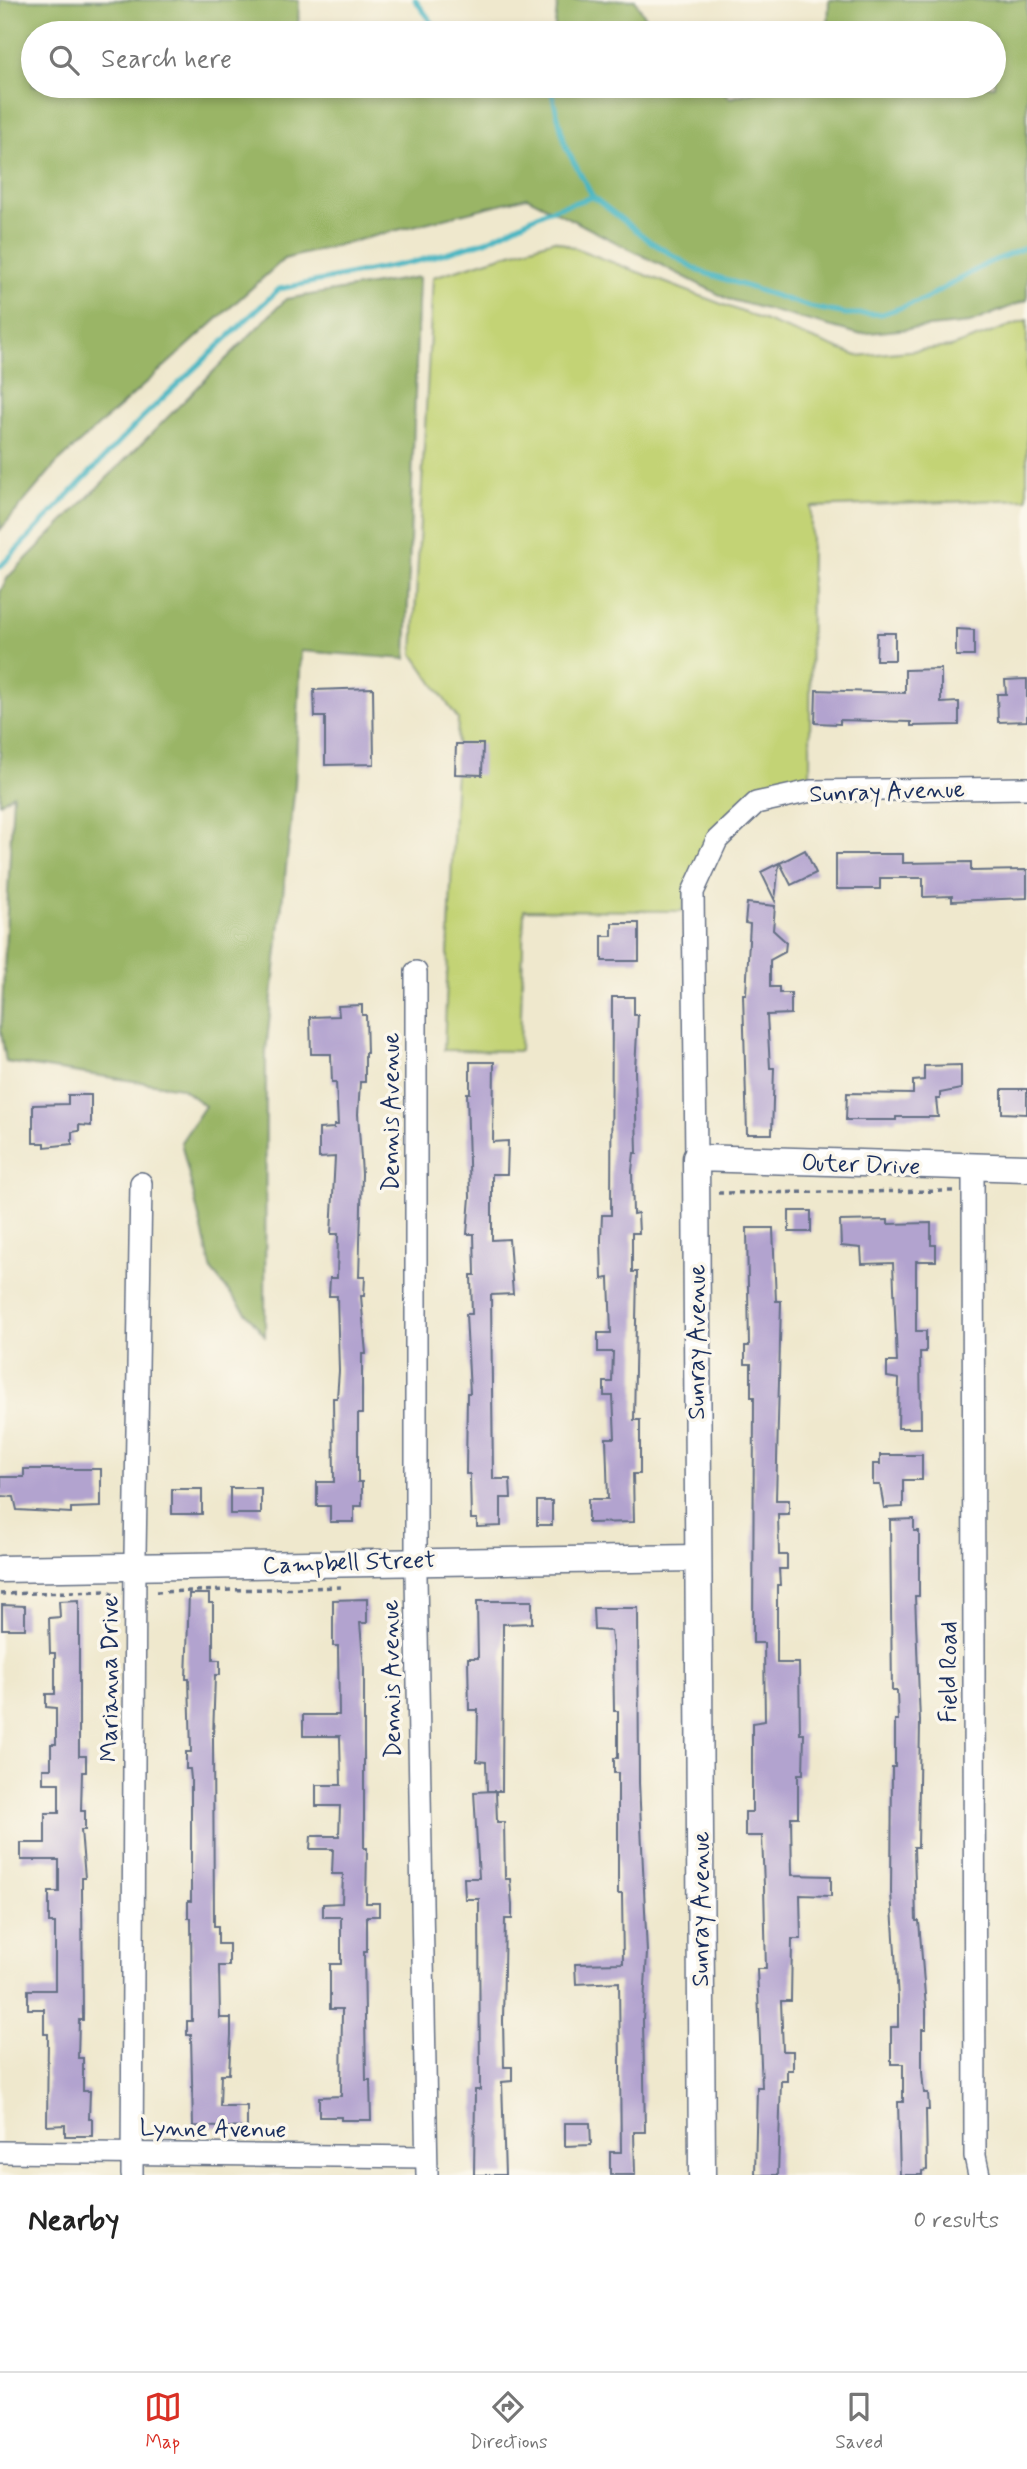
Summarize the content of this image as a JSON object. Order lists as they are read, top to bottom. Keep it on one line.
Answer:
{"streets":{"street":["Sunray Avenue","Dennis Avenue","Outer Drive","Campbell Street","Field Road","Marianna Drive","Lynne Avenue"]},"crossings":[["Sunray Avenue","Outer Drive"],["Sunray Avenue","Campbell Street"],["Dennis Avenue","Campbell Street"],["Dennis Avenue","Lynne Avenue"],["Outer Drive","Field Road"],["Campbell Street","Marianna Drive"],["Marianna Drive","Lynne Avenue"]],"page":{"search":"Search here","heading":["Nearby","0 results"],"nav":["Map","Directions","Saved"]}}
